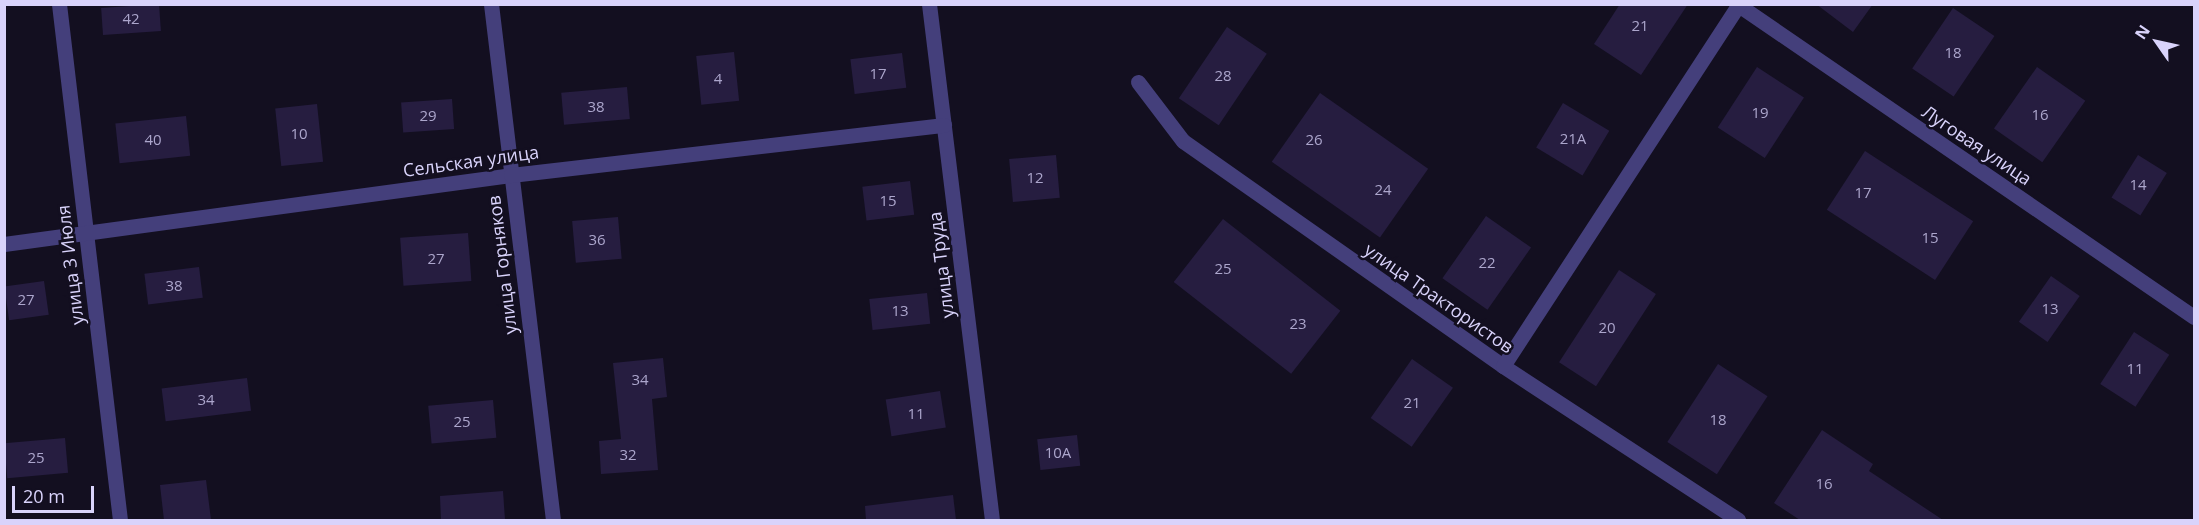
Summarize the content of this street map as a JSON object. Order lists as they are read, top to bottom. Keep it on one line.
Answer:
{"streets":{"street":["Луговая улица","Сельская улица","улица 3 Июля","улица Горняков","улица Труда","улица Трактористов"]},"crossings":[["Сельская улица","улица 3 Июля"],["Сельская улица","улица Горняков"],["Сельская улица","улица Труда"]],"house_numbers":["42","21","18","17","28","4","38","19","16","29","10","21А","40","26","12","14","24","17","15","15","36","27","22","25","38","27","13","13","23","20","11","34","34","21","11","18","25","10А","32","25","16"],"scale_bar":"20 m","north":"top left"}
